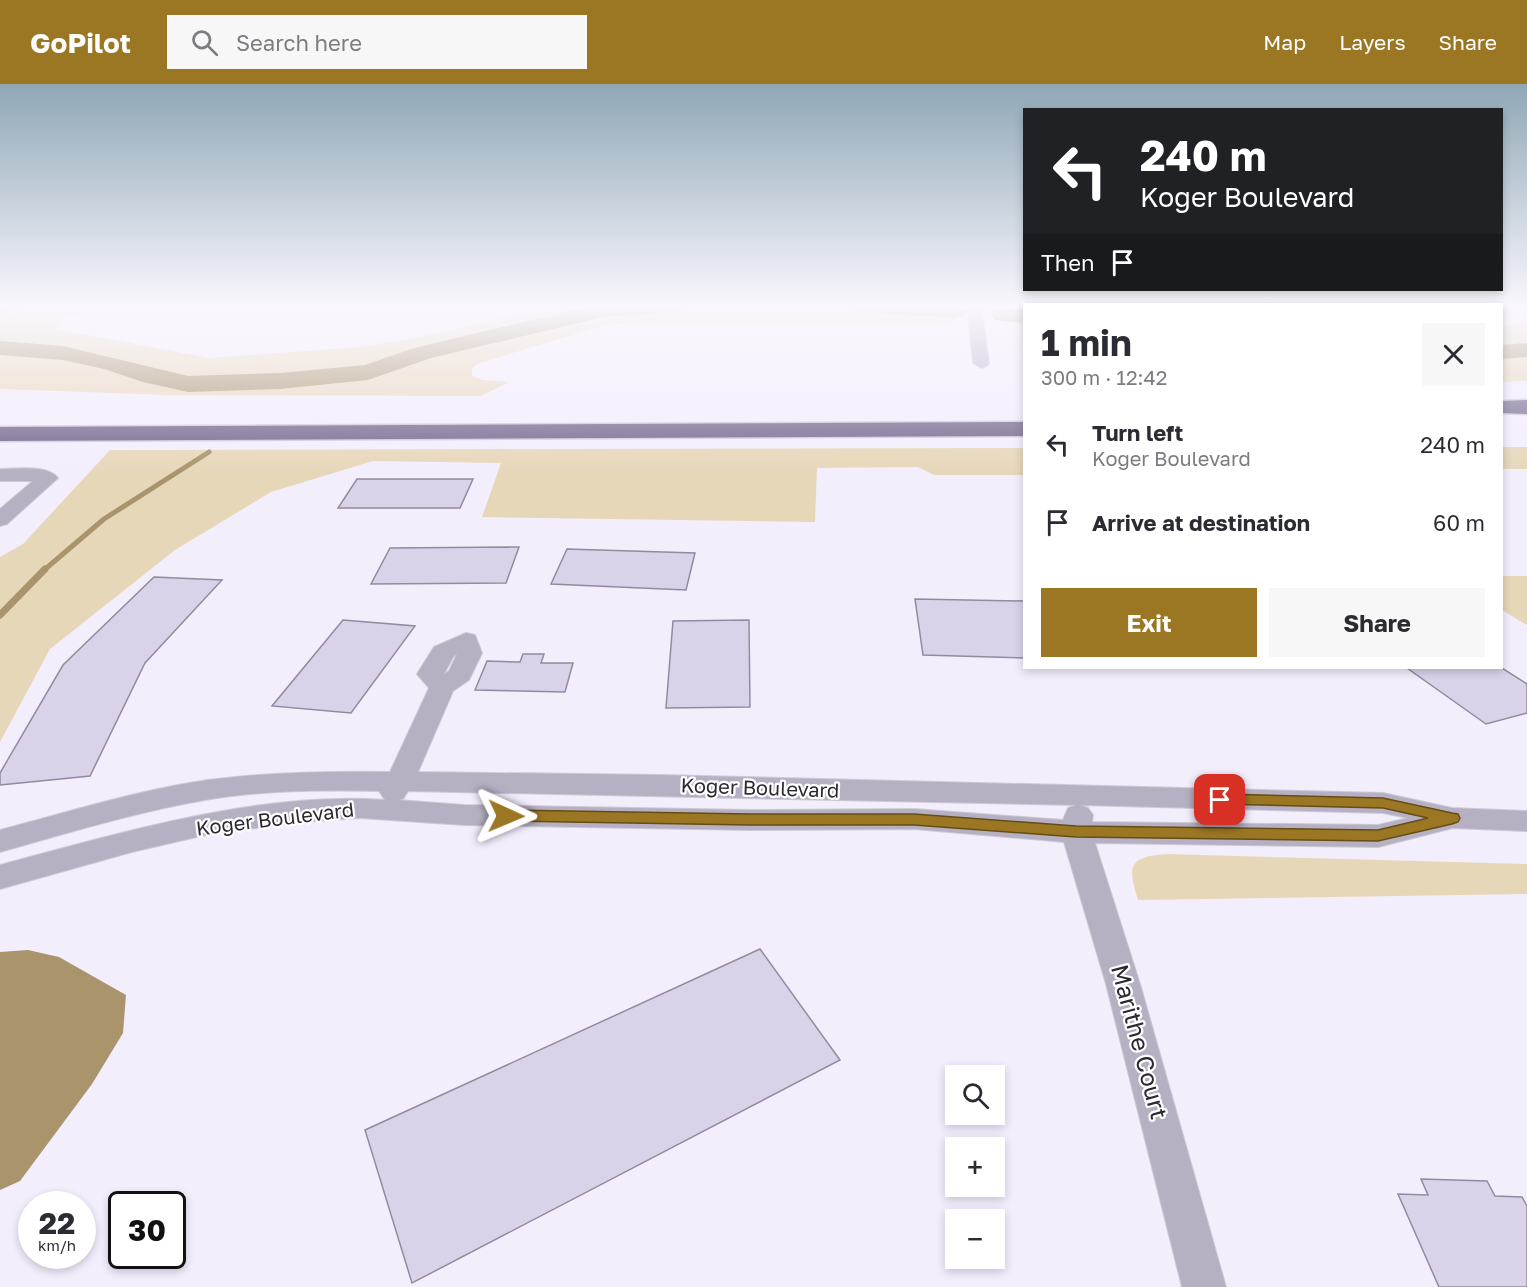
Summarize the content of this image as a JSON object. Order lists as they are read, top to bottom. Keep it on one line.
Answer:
{"streets":{"street":["Koger Boulevard","Marithe Court"]},"crossings":[["Koger Boulevard","Marithe Court"]],"page":{"header":"GoPilot","search":"Search here","nav":["Map","Layers","Share"],"turn":["240 m","Koger Boulevard"],"then":"Then","heading":["1 min","300 m · 12:42"],"list":[{"name":"Turn left","note":"Koger Boulevard","value":"240 m"},{"name":"Arrive at destination","value":"60 m"}],"buttons":["Exit","Share"],"map_buttons":["+","−"],"speed":"22 km/h","limit":"30"}}
